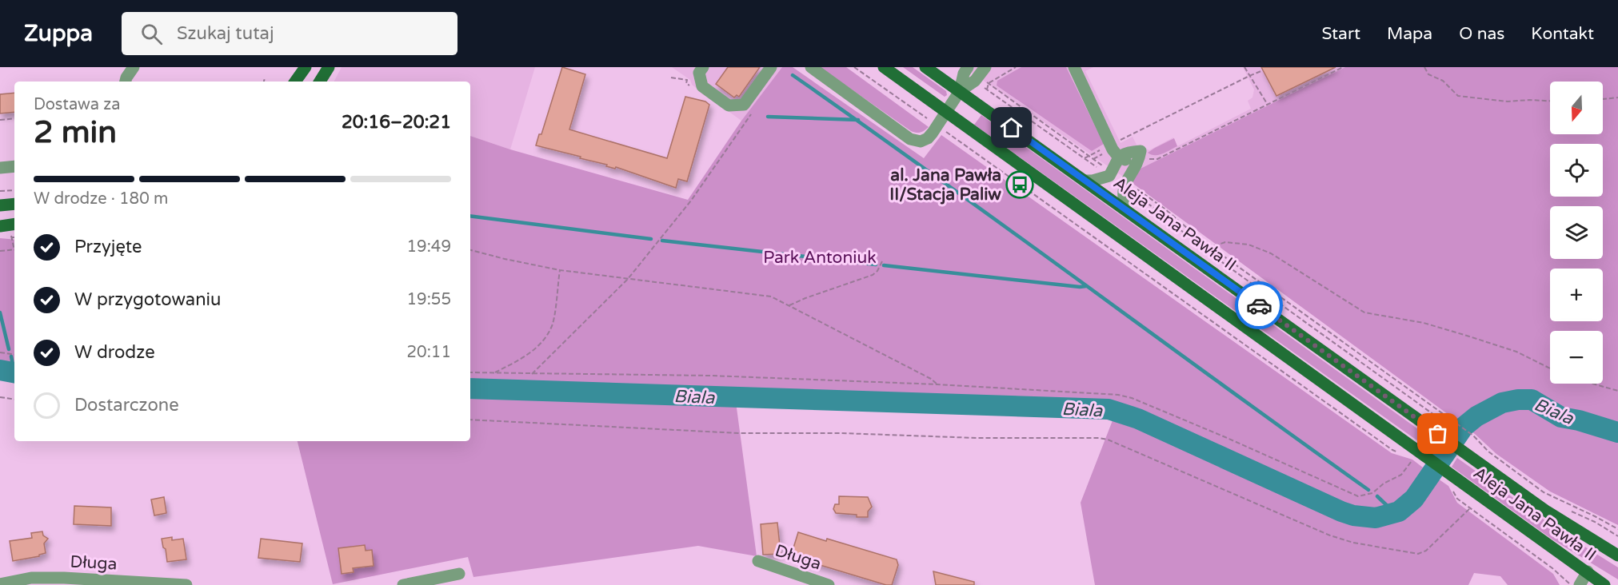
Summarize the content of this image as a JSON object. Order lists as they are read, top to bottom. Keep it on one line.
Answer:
{"streets":{"main road":["Aleja Jana Pawła II"],"street":["Długa"]},"water":["Biala"],"parks":["Park Antoniuk"],"places":{"bus stop":["al. Jana Pawła II/Stacja Paliw"]},"north":"bottom","page":{"header":"Zuppa","search":"Szukaj tutaj","nav":["Start","Mapa","O nas","Kontakt"],"map_buttons":["+","−"],"heading":["2 min","Dostawa za","20:16–20:21"],"bar":"W drodze · 180 m","list":[["Przyjęte","19:49"],["W przygotowaniu","19:55"],["W drodze","20:11"],"Dostarczone"]}}
